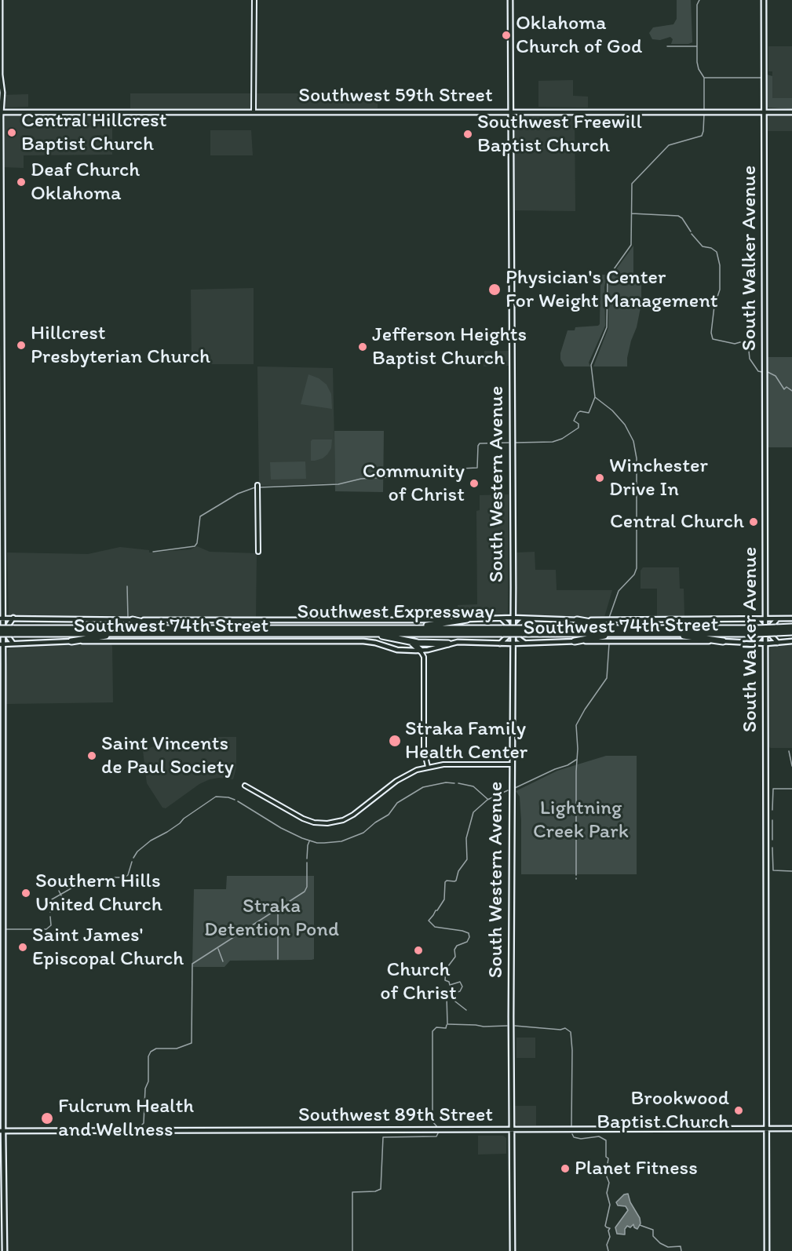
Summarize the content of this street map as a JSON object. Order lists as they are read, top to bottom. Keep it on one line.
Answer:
{"streets":{"highway":["Southwest Expressway"],"main road":["Southwest 59th Street","South Walker Avenue","South Western Avenue","Southwest 74th Street","Southwest 89th Street"]},"crossings":[["Southwest 59th Street","South Walker Avenue"],["Southwest 59th Street","South Western Avenue"],["South Walker Avenue","Southwest 74th Street"],["South Walker Avenue","Southwest 89th Street"],["South Western Avenue","Southwest 74th Street"],["South Western Avenue","Southwest 89th Street"]],"parks":["Lightning Creek Park","Straka Detention Pond"],"places":["Oklahoma Church of God","Central Hillcrest Baptist Church","Southwest Freewill Baptist Church","Deaf Church Oklahoma","Physician's Center For Weight Management","Hillcrest Presbyterian Church","Jefferson Heights Baptist Church","Winchester Drive In","Community of Christ","Central Church","Straka Family Health Center","Saint Vincents de Paul Society","Southern Hills United Church","Saint James' Episcopal Church","Church of Christ","Brookwood Baptist Church","Fulcrum Health and Wellness","Planet Fitness"]}
